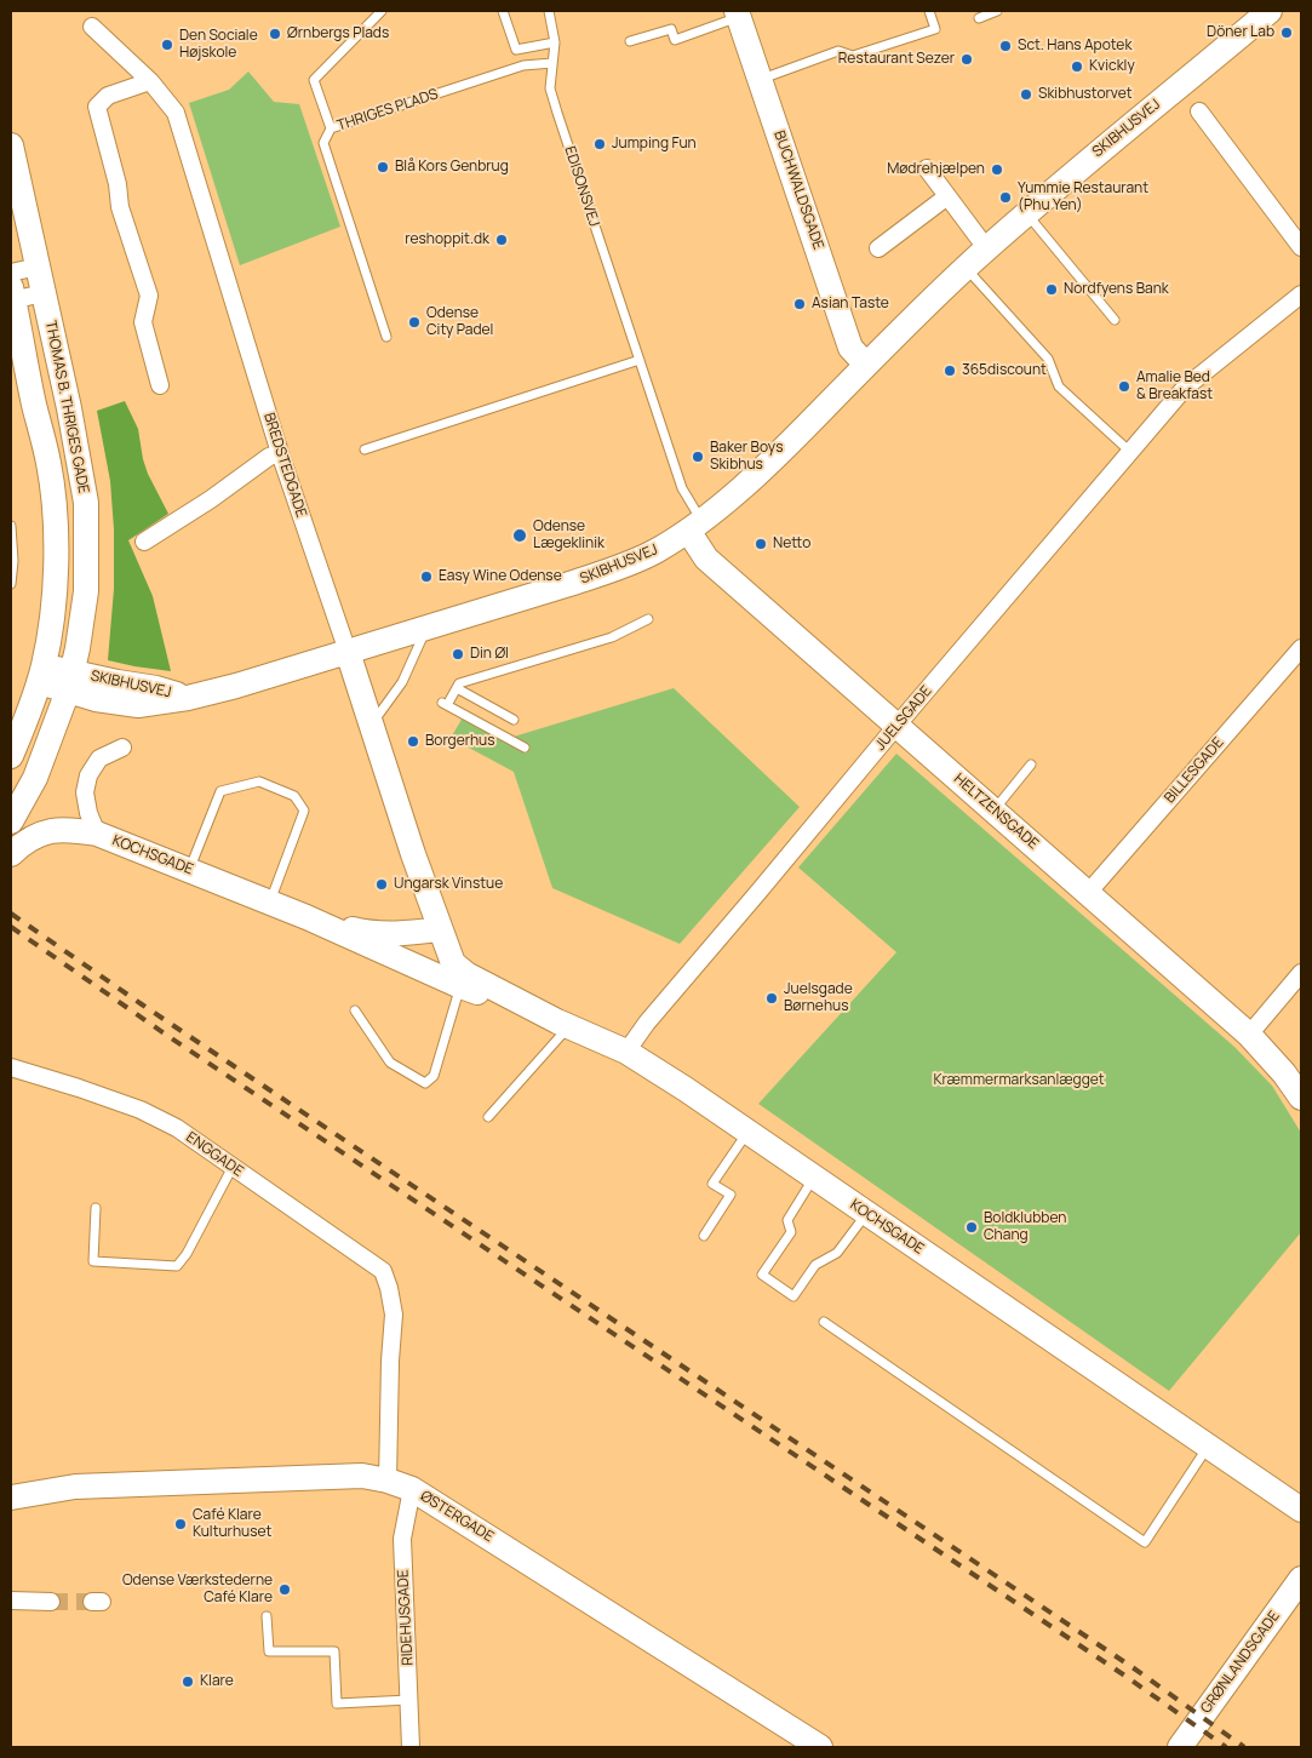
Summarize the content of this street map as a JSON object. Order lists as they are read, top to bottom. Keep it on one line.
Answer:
{"streets":{"street":["SKIBHUSVEJ","BUCHWALDSGADE","THOMAS B. THRIGES GADE","BREDSTEDGADE","JUELSGADE","BILLESGADE","HELTZENSGADE","KOCHSGADE","ENGGADE","ØSTERGADE","RIDEHUSGADE","GRØNLANDSGADE"],"lane":["THRIGES PLADS","EDISONSVEJ"]},"crossings":[["THRIGES PLADS","EDISONSVEJ"],["SKIBHUSVEJ","EDISONSVEJ"],["SKIBHUSVEJ","BUCHWALDSGADE"],["SKIBHUSVEJ","THOMAS B. THRIGES GADE"],["SKIBHUSVEJ","BREDSTEDGADE"],["SKIBHUSVEJ","HELTZENSGADE"],["EDISONSVEJ","HELTZENSGADE"],["BREDSTEDGADE","KOCHSGADE"],["JUELSGADE","HELTZENSGADE"],["JUELSGADE","KOCHSGADE"],["BILLESGADE","HELTZENSGADE"],["ENGGADE","ØSTERGADE"],["ØSTERGADE","RIDEHUSGADE"]],"parks":["Kræmmermarksanlægget"],"places":["Döner Lab","Ørnbergs Plads","Den Sociale Højskole","Sct. Hans Apotek","Restaurant Sezer","Kvickly","Skibhustorvet","Jumping Fun","Blå Kors Genbrug","Mødrehjælpen","Yummie Restaurant (Phu Yen)","reshoppit.dk","Nordfyens Bank","Asian Taste","Odense City Padel","365discount","Amalie Bed & Breakfast","Baker Boys Skibhus","Odense Lægeklinik","Netto","Easy Wine Odense","Din Øl","Borgerhus","Ungarsk Vinstue","Juelsgade Børnehus","Boldklubben Chang","Café Klare Kulturhuset","Odense Værkstederne Café Klare","Klare"]}
